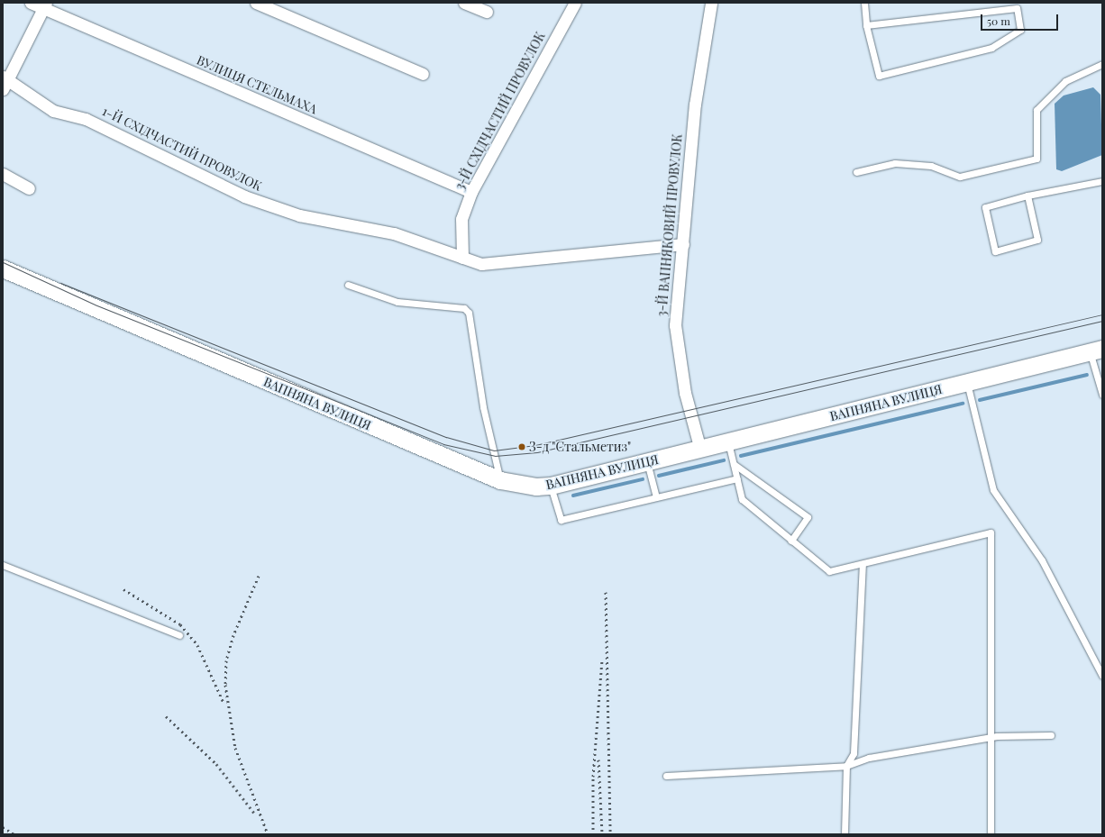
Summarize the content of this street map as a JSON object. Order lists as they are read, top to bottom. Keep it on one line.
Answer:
{"streets":{"street":["ВУЛИЦЯ СТЕЛЬМАХА","3-Й СХІДЧАСТИЙ ПРОВУЛОК","1-Й СХІДЧАСТИЙ ПРОВУЛОК","3-Й ВАПНЯКОВИЙ ПРОВУЛОК","ВАПНЯНА ВУЛИЦЯ"]},"crossings":[["ВУЛИЦЯ СТЕЛЬМАХА","3-Й СХІДЧАСТИЙ ПРОВУЛОК"],["3-Й СХІДЧАСТИЙ ПРОВУЛОК","1-Й СХІДЧАСТИЙ ПРОВУЛОК"],["1-Й СХІДЧАСТИЙ ПРОВУЛОК","3-Й ВАПНЯКОВИЙ ПРОВУЛОК"],["3-Й ВАПНЯКОВИЙ ПРОВУЛОК","ВАПНЯНА ВУЛИЦЯ"]],"places":["З-д \"Стальметиз\""],"scale_bar":"50 m"}
